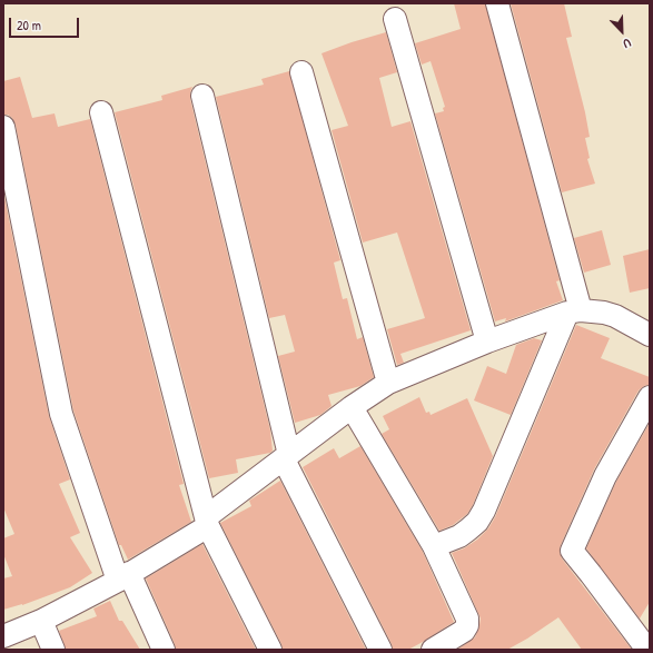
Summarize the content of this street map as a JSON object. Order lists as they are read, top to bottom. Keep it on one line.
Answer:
{"scale_bar":"20 m","north":"bottom right"}
